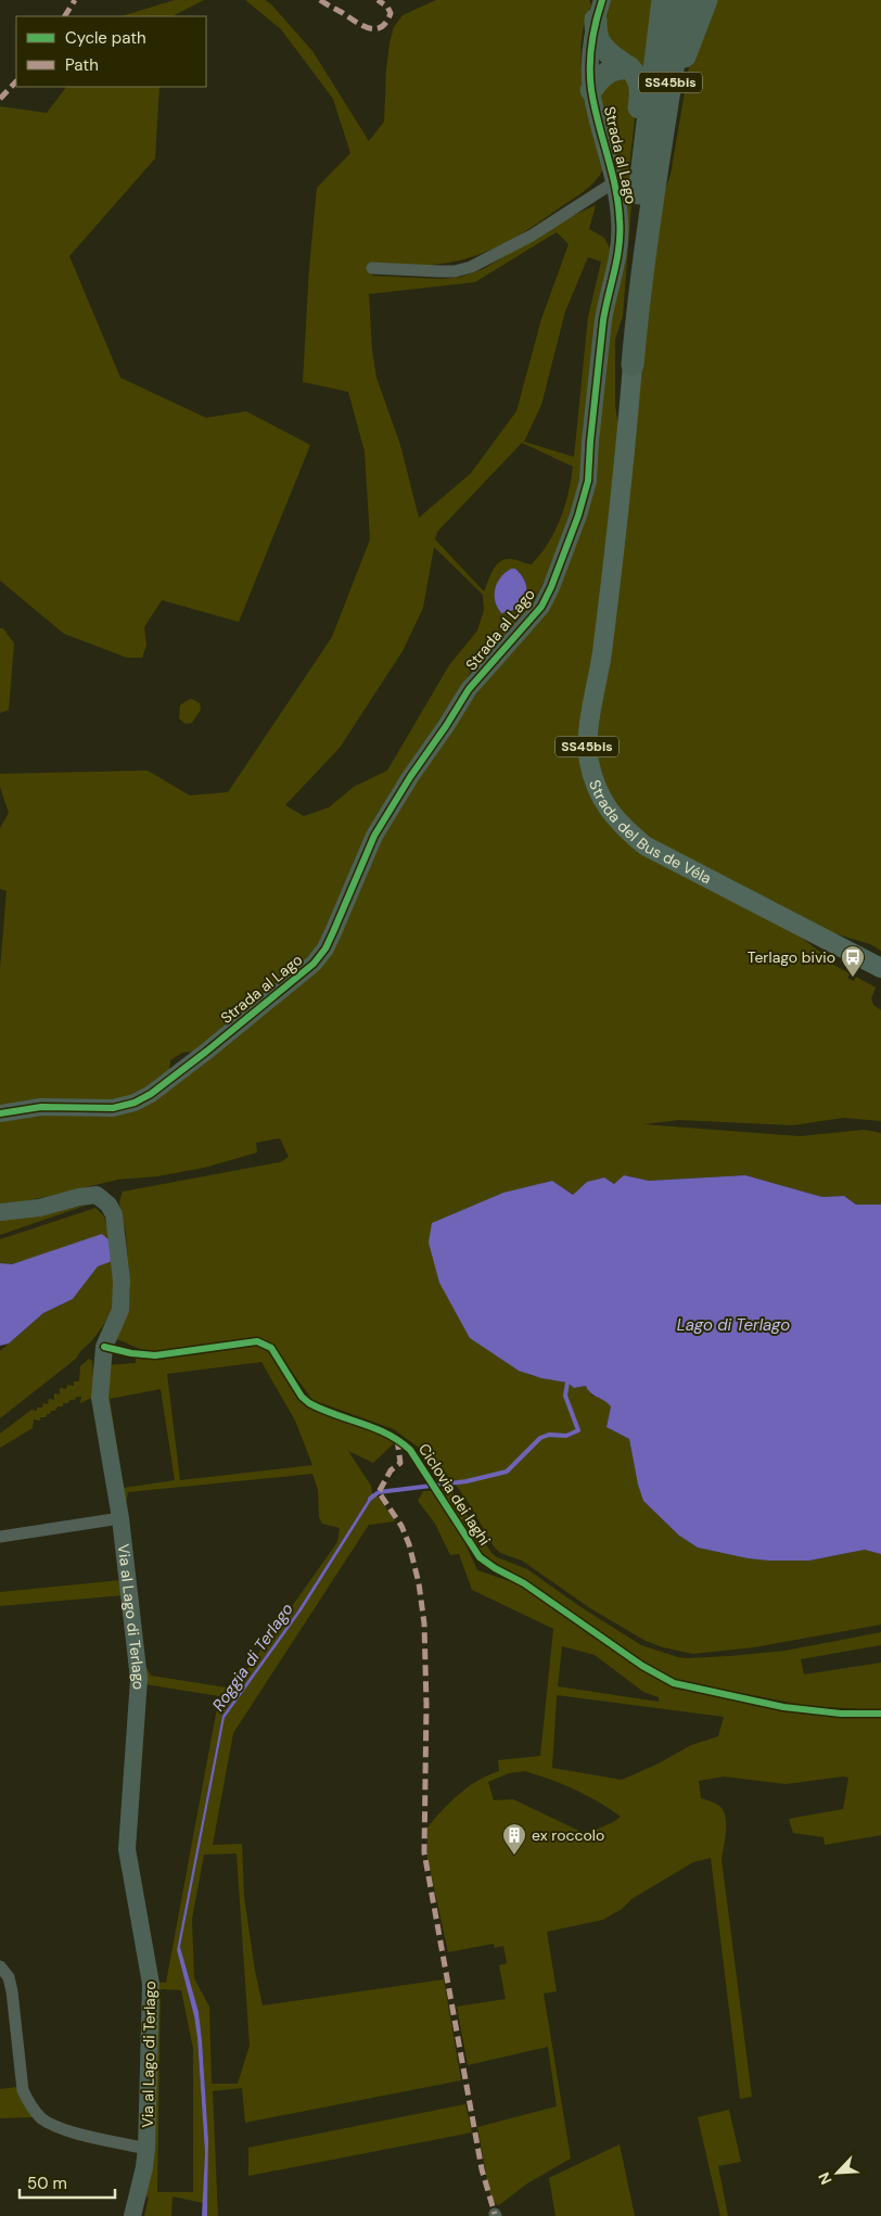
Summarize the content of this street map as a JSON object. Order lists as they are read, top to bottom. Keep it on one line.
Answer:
{"streets":{"highway":["SS45bis","Strada del Bus de Véla"],"street":["Strada al Lago","Via al Lago di Terlago"],"cycle path":["Ciclovia dei laghi"]},"water":["Lago di Terlago","Roggia di Terlago"],"places":{"bus stop":["Terlago bivio"],"building":["ex roccolo"]},"legend":["Cycle path","Path"],"scale_bar":"50 m","north":"bottom left"}
